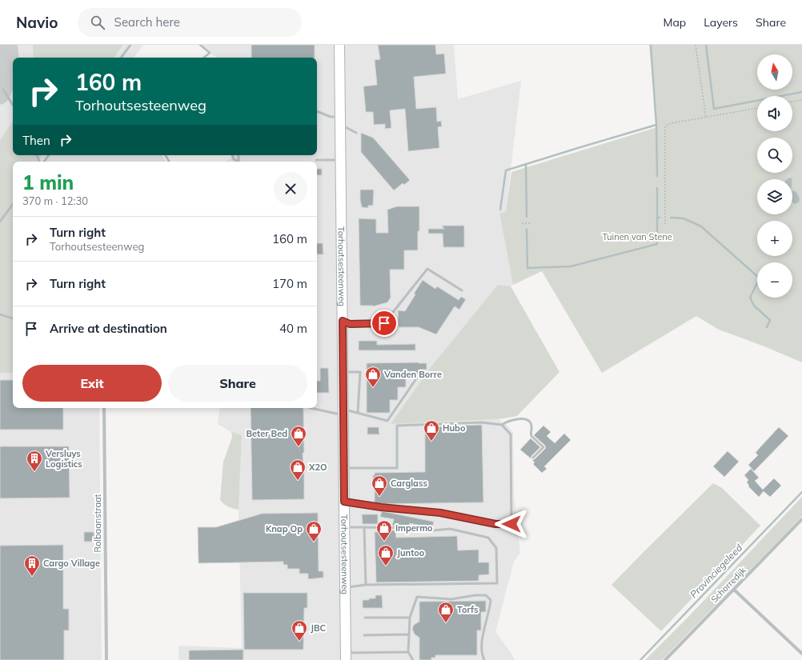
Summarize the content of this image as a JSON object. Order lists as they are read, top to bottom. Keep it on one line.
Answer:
{"streets":{"main road":["Torhoutsesteenweg"],"street":["Rolbaanstraat","Schorredijk"]},"water":["Provinciegeleed"],"parks":["Tuinen van Stene"],"places":{"shop":["Vanden Borre","Hubo","Beter Bed","X2O","Carglass","Impermo","Knap Op","Juntoo","Torfs","JBC"],"building":["Versluys Logistics","Cargo Village"]},"north":"top","page":{"header":"Navio","search":"Search here","nav":["Map","Layers","Share"],"map_buttons":["+","−"],"turn":["160 m","Torhoutsesteenweg"],"then":"Then","heading":["1 min","370 m · 12:30"],"list":[{"name":"Turn right","note":"Torhoutsesteenweg","value":"160 m"},{"name":"Turn right","value":"170 m"},{"name":"Arrive at destination","value":"40 m"}],"buttons":["Exit","Share"]}}
